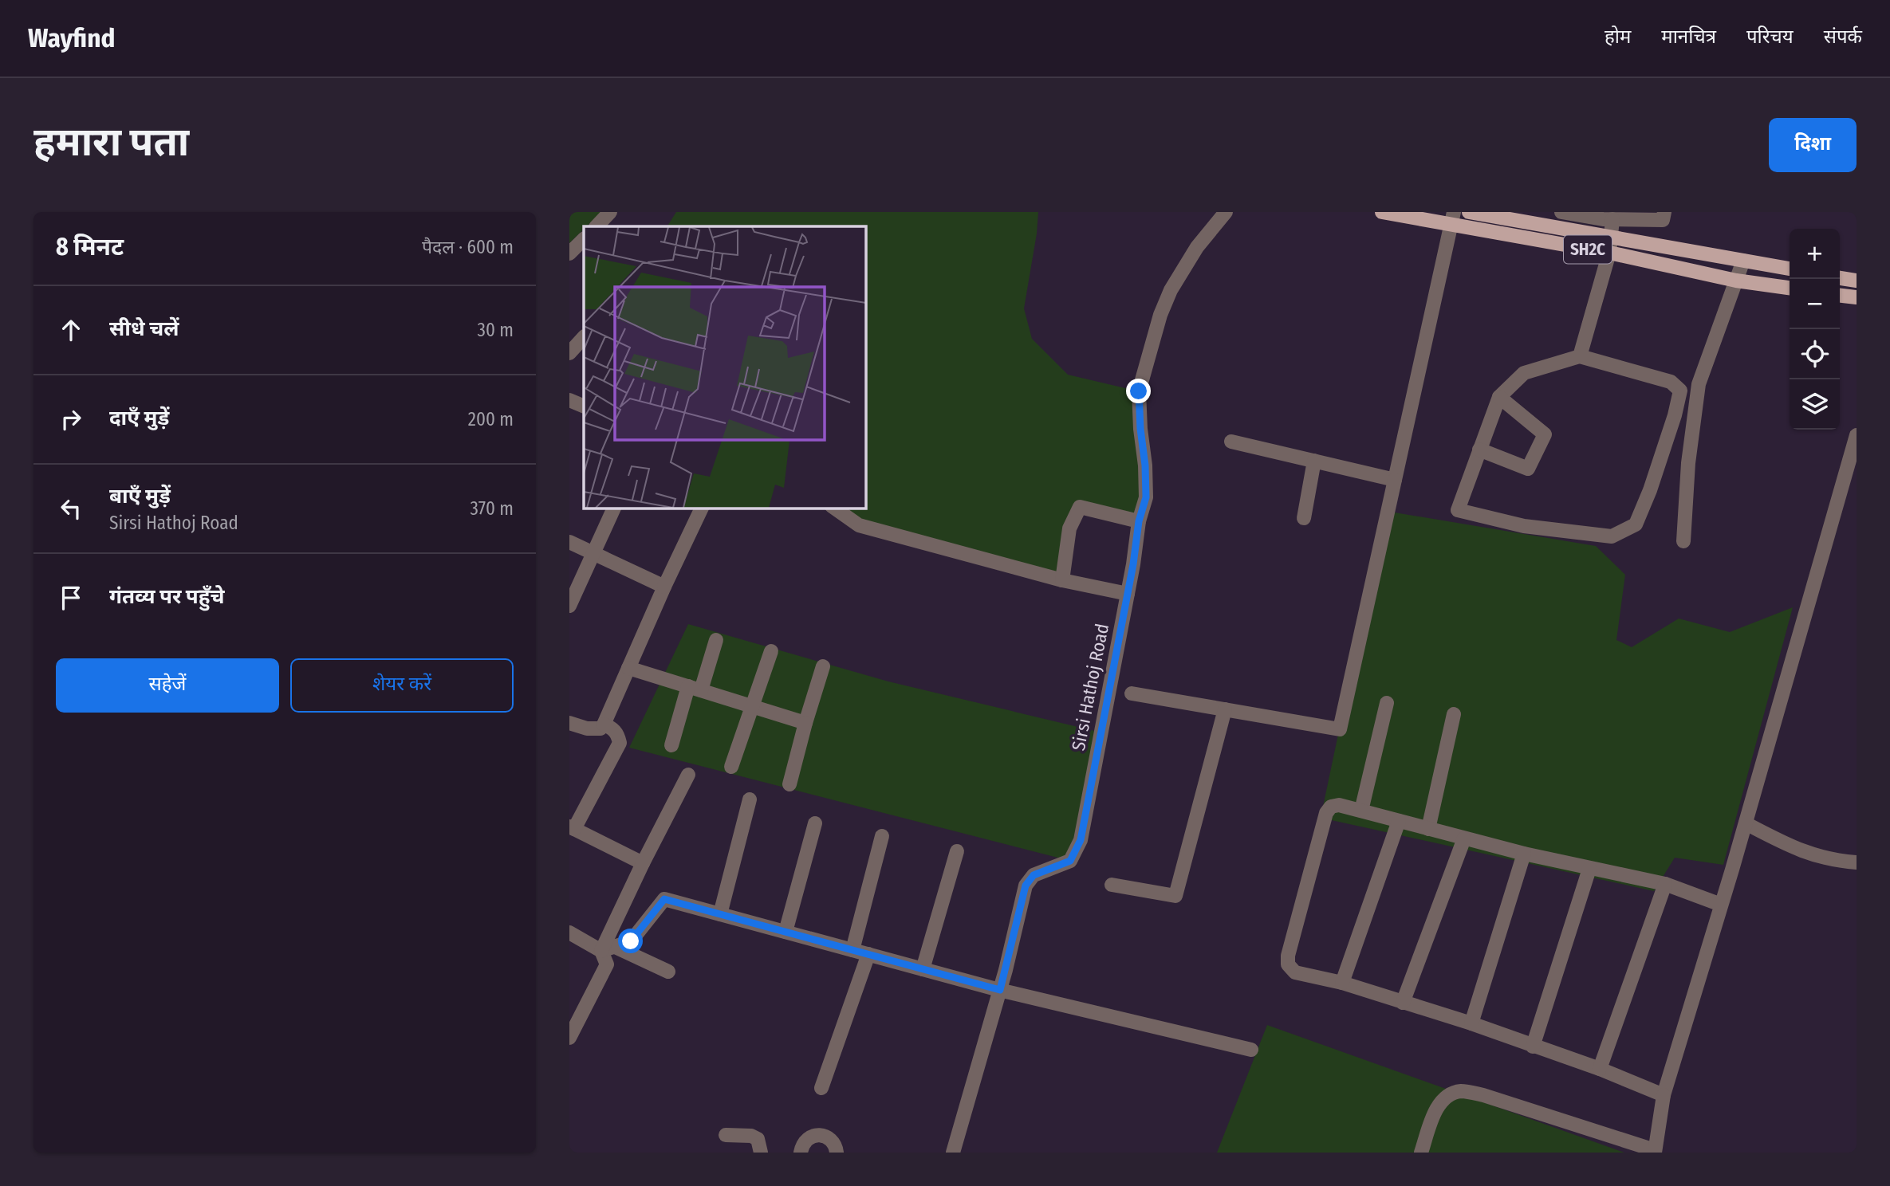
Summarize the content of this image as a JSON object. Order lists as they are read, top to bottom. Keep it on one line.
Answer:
{"streets":{"main road":["SH2C"],"street":["Sirsi Hathoj Road"]},"page":{"header":"Wayfind","nav":["होम","मानचित्र","परिचय","संपर्क"],"buttons":["दिशा",["सहेजें","शेयर करें"]],"title":"हमारा पता","heading":["8 मिनट","पैदल · 600 m"],"map_buttons":["+","−"],"list":[["सीधे चलें","30 m"],["दाएँ मुड़ें","200 m"],["बाएँ मुड़ें","Sirsi Hathoj Road","370 m"],"गंतव्य पर पहुँचे"]}}
